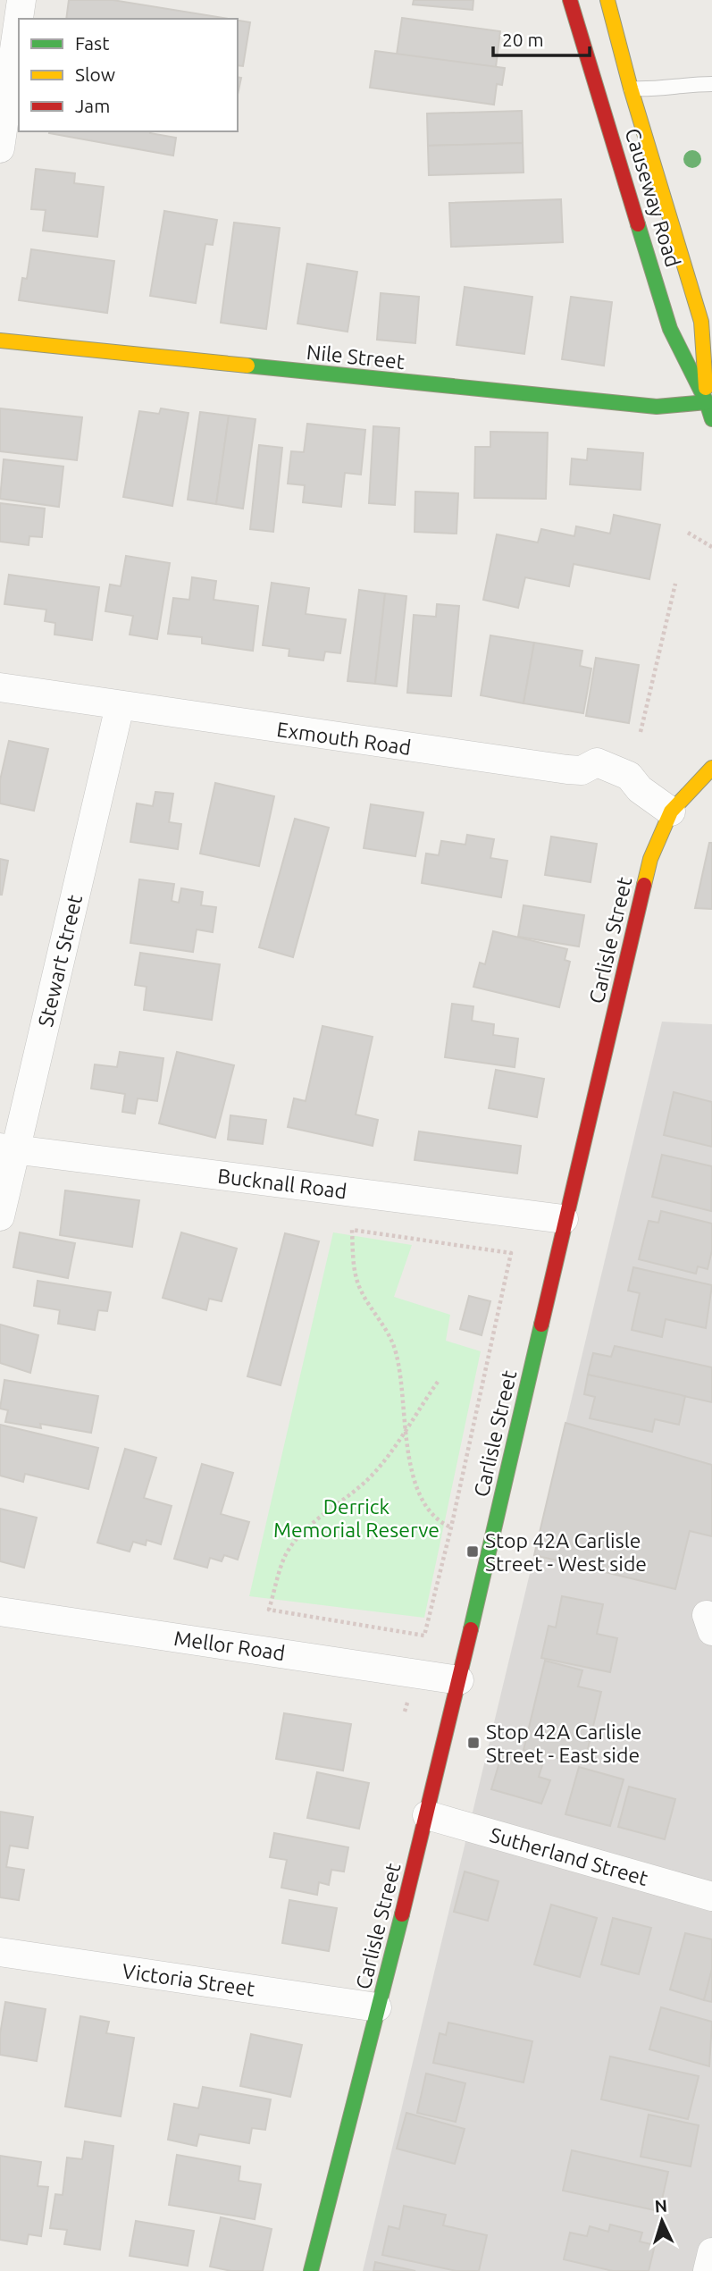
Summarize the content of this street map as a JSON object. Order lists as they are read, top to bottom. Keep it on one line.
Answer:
{"streets":{"street":["Causeway Road","Nile Street","Exmouth Road","Carlisle Street","Stewart Street","Bucknall Road","Mellor Road","Sutherland Street","Victoria Street"]},"crossings":[["Causeway Road","Nile Street"],["Exmouth Road","Carlisle Street"],["Exmouth Road","Stewart Street"],["Carlisle Street","Bucknall Road"],["Carlisle Street","Mellor Road"],["Carlisle Street","Sutherland Street"],["Carlisle Street","Victoria Street"],["Stewart Street","Bucknall Road"]],"parks":["Derrick Memorial Reserve"],"places":{"transit":["Stop 42A Carlisle Street - West side","Stop 42A Carlisle Street - East side"]},"legend":["Fast","Slow","Jam"],"scale_bar":"20 m","north":"top"}
